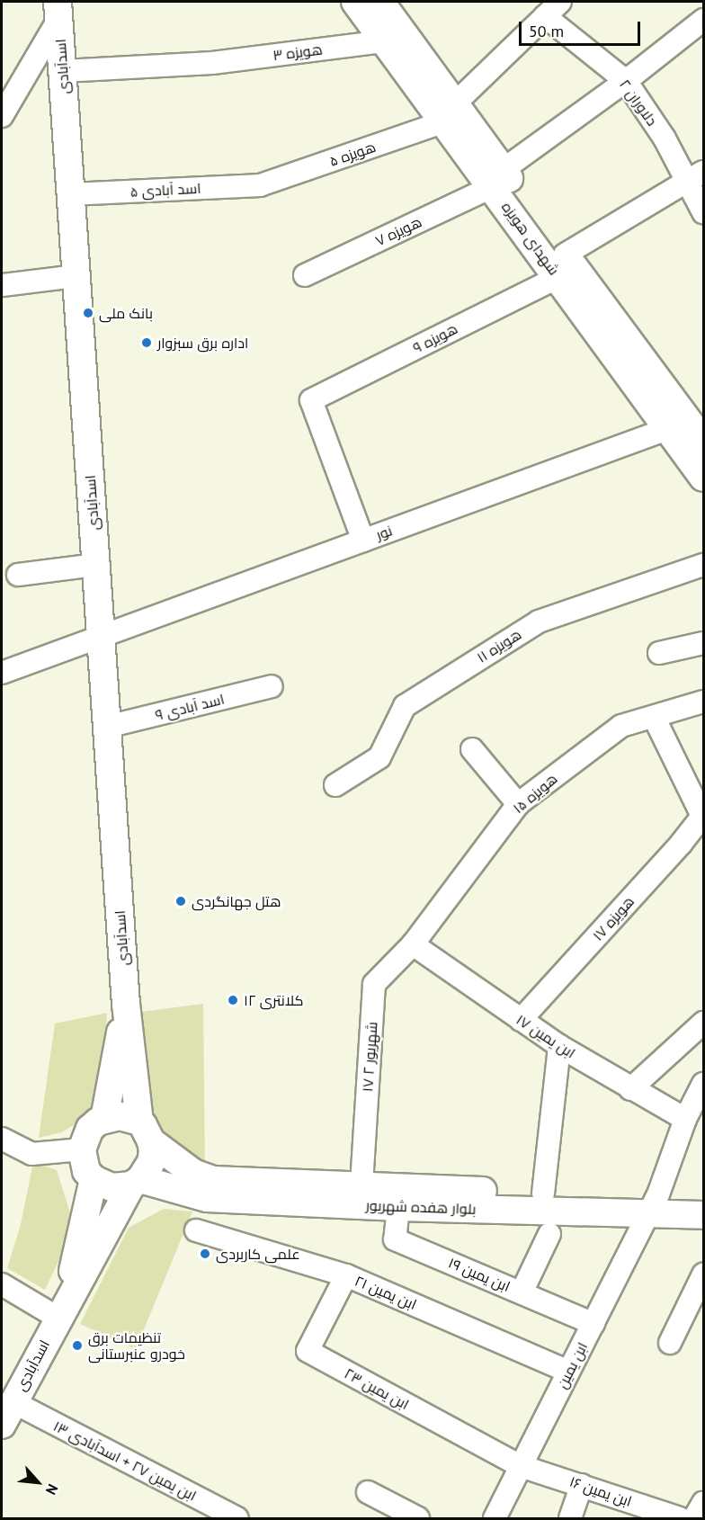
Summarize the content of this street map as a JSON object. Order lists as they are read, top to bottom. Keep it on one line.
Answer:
{"streets":{"main road":["اسدآبادی","شهدای هویزه","بلوار هفده شهریور"],"street":["هویزه ۳","دلاوران ۲","هویزه ۵","اسد آبادی ۵","هویزه ۷","هویزه ۹","نور","هویزه ۱۱","اسد آبادی ۹","هویزه ۱۵","هویزه ۱۷","ابن یمین ۱۷","۱۷ شهریور ۲","ابن یمین ۱۹","ابن یمین ۲۱","ابن یمین","ابن یمین ۲۳","ابن یمین ۲۷ + اسدآبادی ۱۳","ابن یمین ۱۶"]},"crossings":[["هویزه ۳","اسدآبادی"],["هویزه ۳","شهدای هویزه"],["اسدآبادی","اسد آبادی ۵"],["اسدآبادی","نور"],["اسدآبادی","اسد آبادی ۹"],["اسدآبادی","بلوار هفده شهریور"],["اسدآبادی","ابن یمین ۲۷ + اسدآبادی ۱۳"],["دلاوران ۲","هویزه ۷"],["دلاوران ۲","هویزه ۹"],["هویزه ۵","اسد آبادی ۵"],["هویزه ۵","شهدای هویزه"],["هویزه ۷","شهدای هویزه"],["شهدای هویزه","هویزه ۹"],["شهدای هویزه","نور"],["هویزه ۹","نور"],["هویزه ۱۵","ابن یمین ۱۷"],["هویزه ۱۵","۱۷ شهریور ۲"],["هویزه ۱۷","ابن یمین ۱۷"],["ابن یمین ۱۷","۱۷ شهریور ۲"],["ابن یمین ۱۷","ابن یمین"],["۱۷ شهریور ۲","بلوار هفده شهریور"],["بلوار هفده شهریور","ابن یمین ۱۹"],["بلوار هفده شهریور","ابن یمین"],["ابن یمین ۱۹","ابن یمین"],["ابن یمین ۲۱","ابن یمین"],["ابن یمین ۲۱","ابن یمین ۲۳"],["ابن یمین","ابن یمین ۲۳"],["ابن یمین","ابن یمین ۱۶"],["ابن یمین ۲۳","ابن یمین ۱۶"]],"places":["بانک ملی","اداره برق سبزوار","هتل جهانگردی","کلانتری ۱۲","علمی کاربردی","تنظیمات برق خودرو عنبرستانی"],"scale_bar":"50 m","north":"bottom right"}
